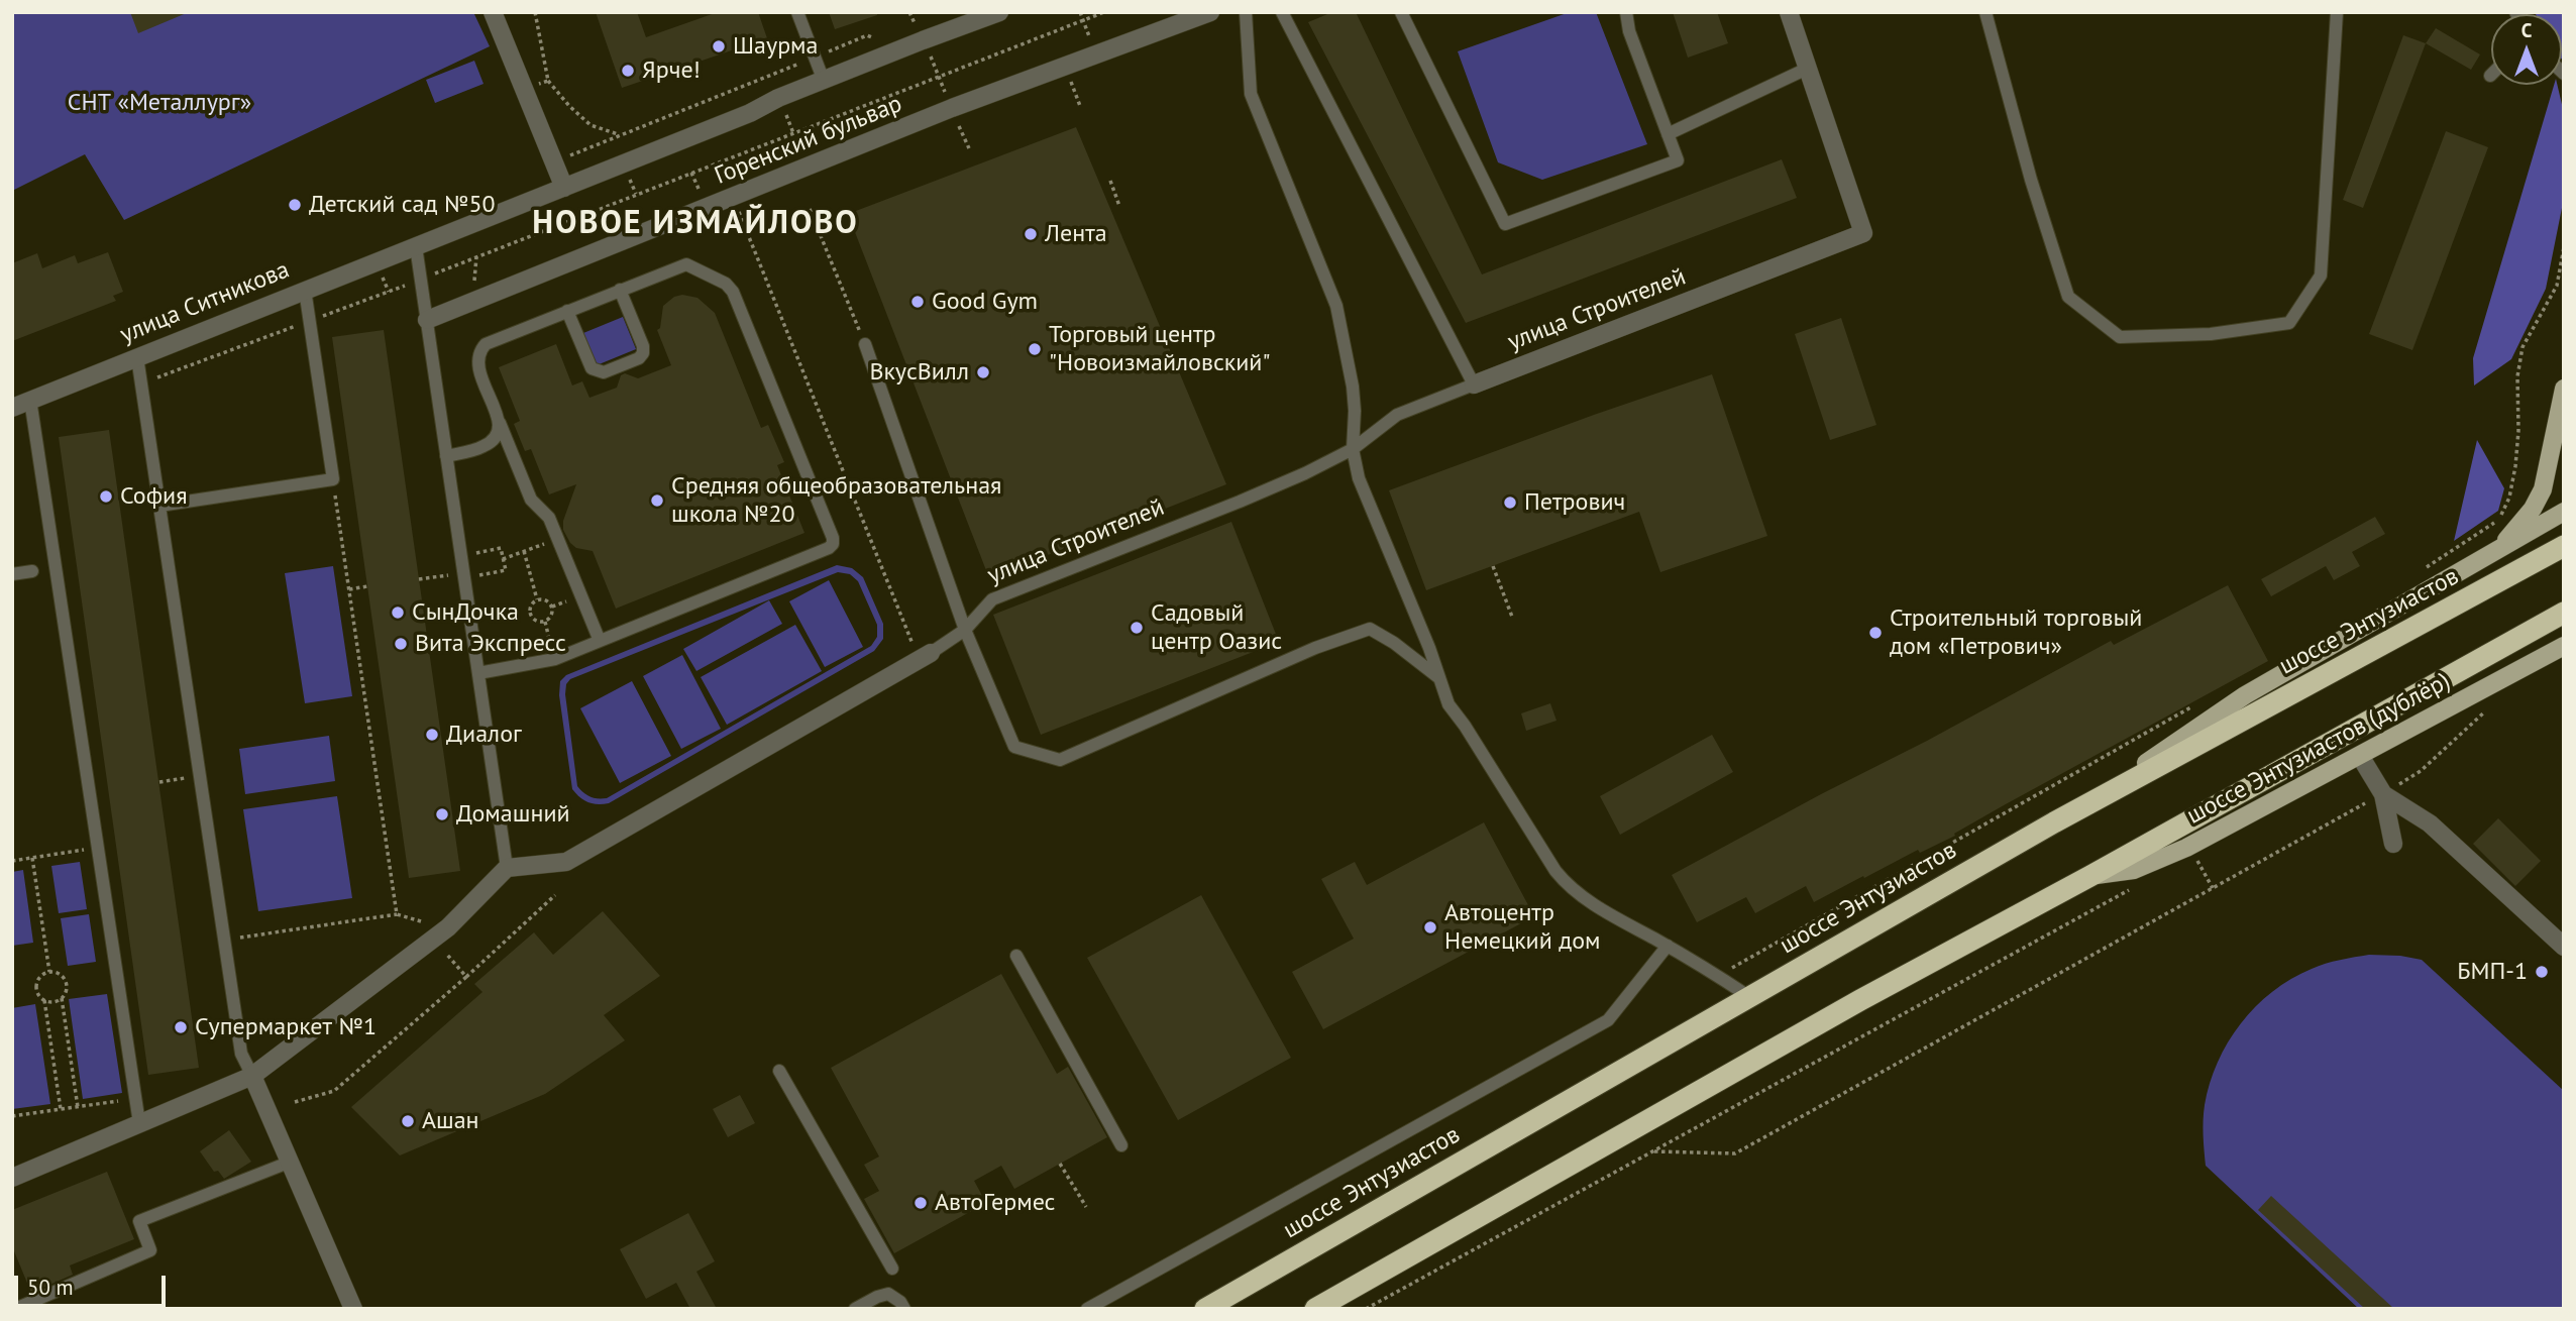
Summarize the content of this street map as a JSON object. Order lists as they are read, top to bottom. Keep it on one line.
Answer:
{"streets":{"highway":["шоссе Энтузиастов"],"main road":["шоссе Энтузиастов (дублёр)"],"street":["Горенский бульвар","улица Ситникова","улица Строителей"]},"crossings":[["Горенский бульвар","улица Ситникова"]],"districts":["НОВОЕ ИЗМАЙЛОВО"],"parks":["СНТ «Металлург»"],"places":["Шаурма","Ярче!","Детский сад №50","Лента","Good Gym","Торговый центр \"Новоизмайловский\"","ВкусВилл","София","Средняя общеобразовательная школа №20","Петрович","СынДочка","Садовый центр Оазис","Строительный торговый дом «Петрович»","Вита Экспресс","Диалог","Домашний","Автоцентр Немецкий дом","БМП-1","Супермаркет №1","Ашан","АвтоГермес"],"scale_bar":"50 m","north":"top"}
